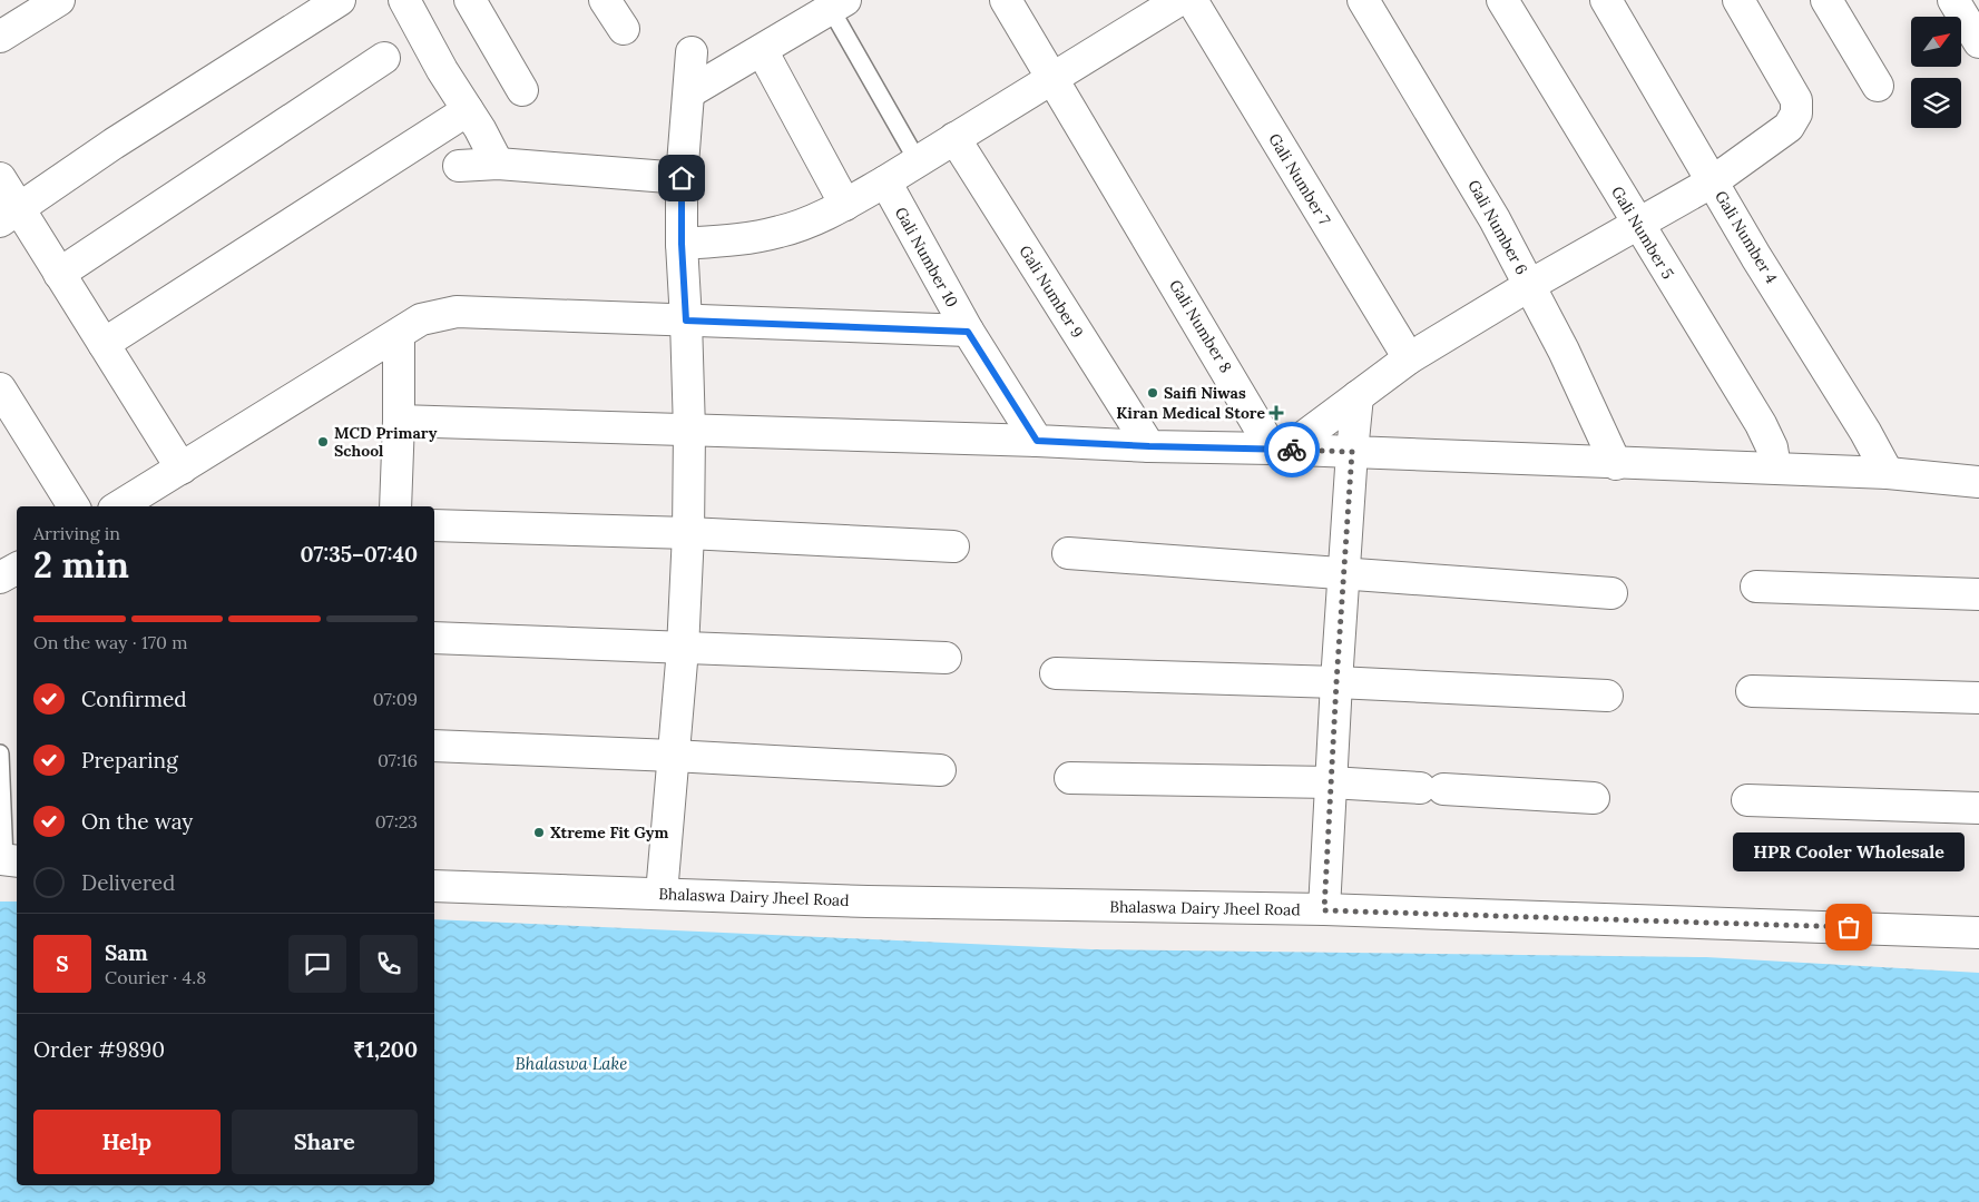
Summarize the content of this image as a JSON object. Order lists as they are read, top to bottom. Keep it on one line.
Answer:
{"streets":{"street":["Gali Number 7","Gali Number 6","Gali Number 5","Gali Number 4","Gali Number 10","Gali Number 9","Gali Number 8","Bhalaswa Dairy Jheel Road"]},"water":["Bhalaswa Lake"],"places":{"other":["Saifi Niwas","MCD Primary School","Xtreme Fit Gym","HPR Cooler Wholesale"],"health":["Kiran Medical Store"]},"north":"top right","page":{"heading":["2 min","Arriving in","07:35–07:40"],"panel":["Sam","Courier · 4.8","Order #9890","₹1,200"],"bar":"On the way · 170 m","list":[["Confirmed","07:09"],["Preparing","07:16"],["On the way","07:23"],"Delivered"],"bubble":"HPR Cooler Wholesale","round":"S","buttons":["Help","Share"]}}
